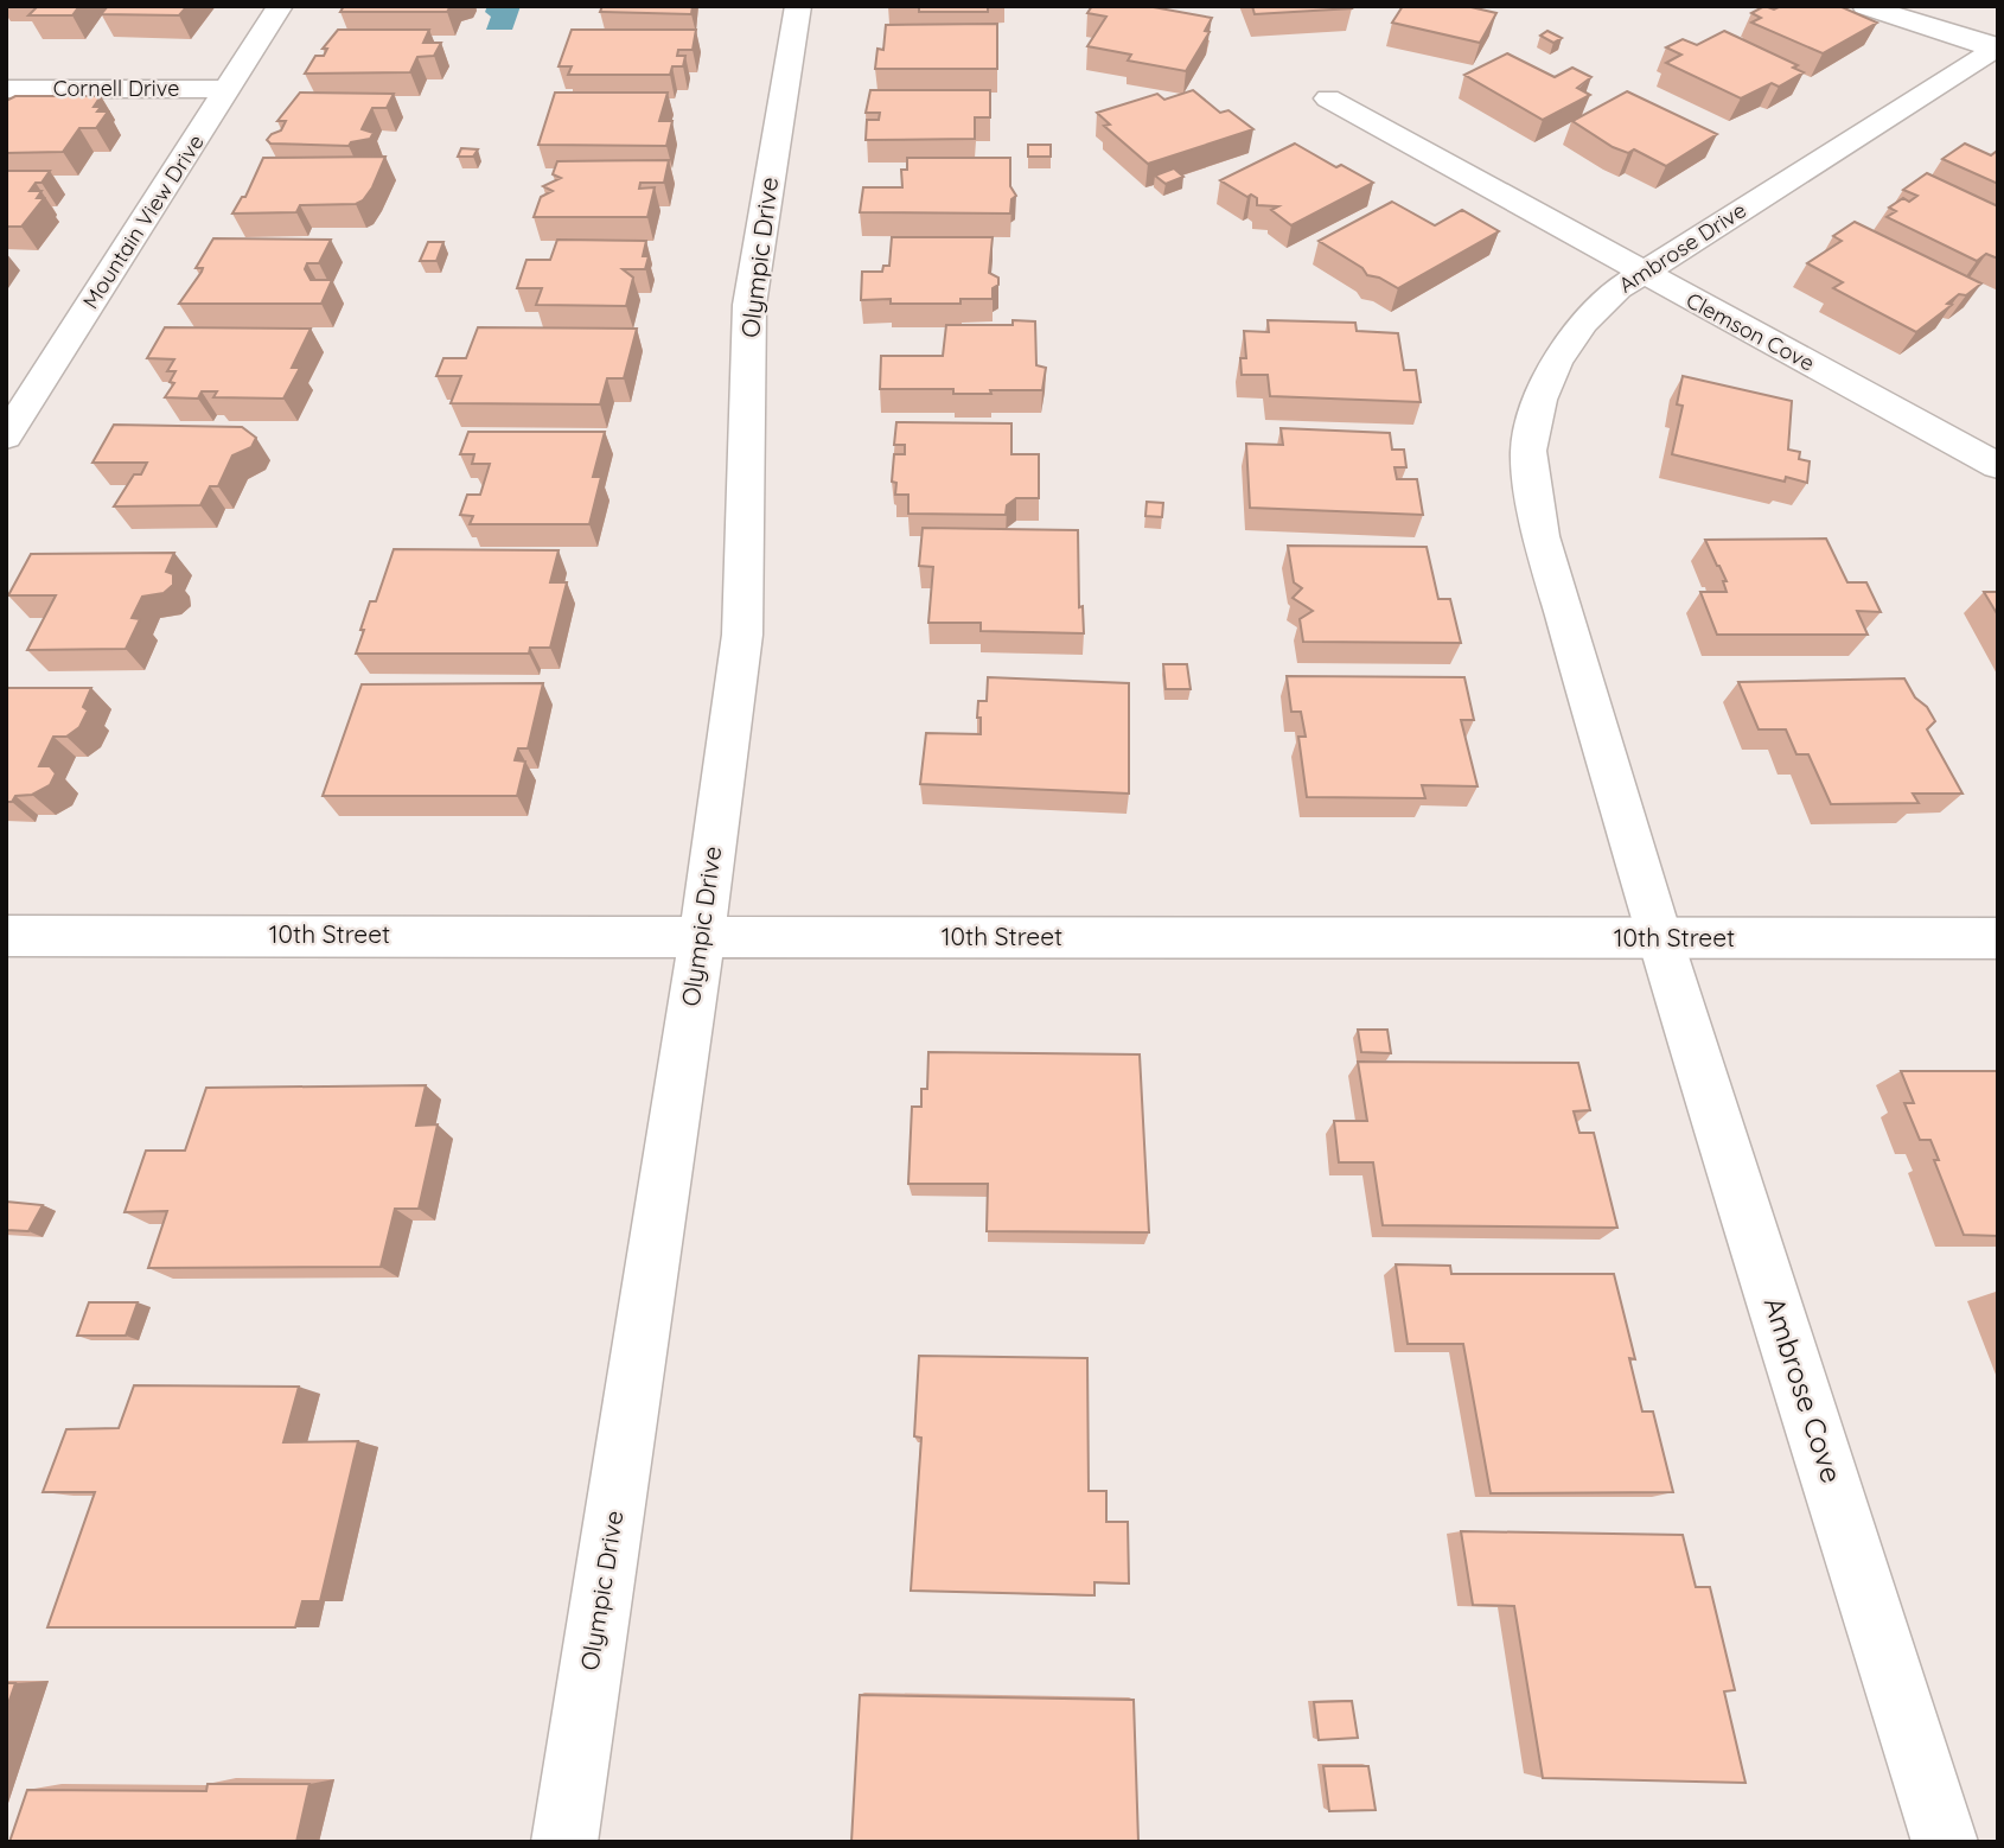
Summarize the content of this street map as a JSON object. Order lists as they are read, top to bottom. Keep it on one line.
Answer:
{"streets":{"street":["Cornell Drive","Mountain View Drive","Ambrose Drive","Olympic Drive","Clemson Cove","10th Street","Ambrose Cove"]},"crossings":[["Cornell Drive","Mountain View Drive"],["Ambrose Drive","Clemson Cove"],["Ambrose Drive","10th Street"],["Ambrose Drive","Ambrose Cove"],["Olympic Drive","10th Street"],["10th Street","Ambrose Cove"]]}
